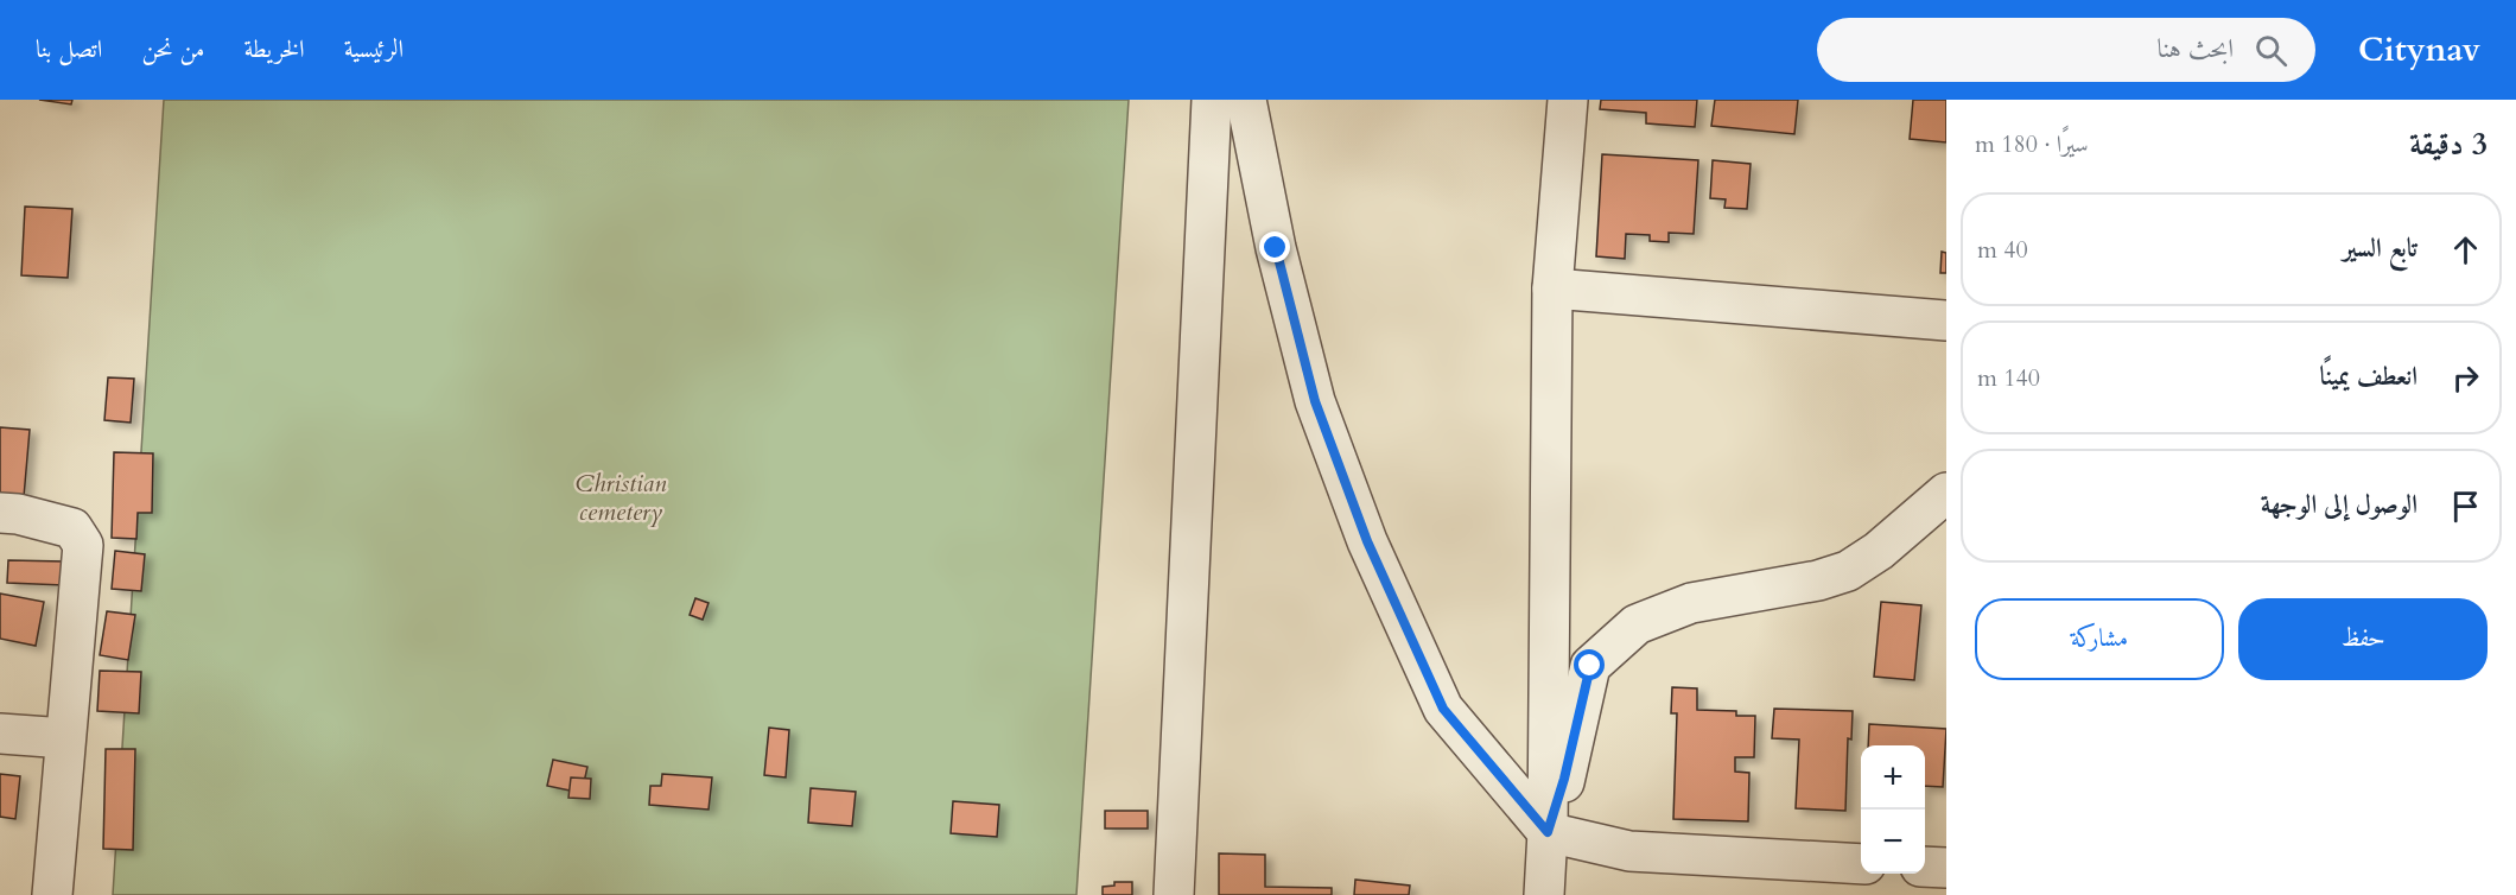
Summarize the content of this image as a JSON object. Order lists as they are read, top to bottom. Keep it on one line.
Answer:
{"parks":["Christian cemetery"],"page":{"header":"Citynav","search":"ابحث هنا","nav":["الرئيسية","الخريطة","من نحن","اتصل بنا"],"heading":["3 دقيقة","سيرًا · 180 m"],"list":[["تابع السير","40 m"],["انعطف يمينًا","140 m"],"الوصول إلى الوجهة"],"buttons":["حفظ","مشاركة"],"map_buttons":["+","−"]}}
